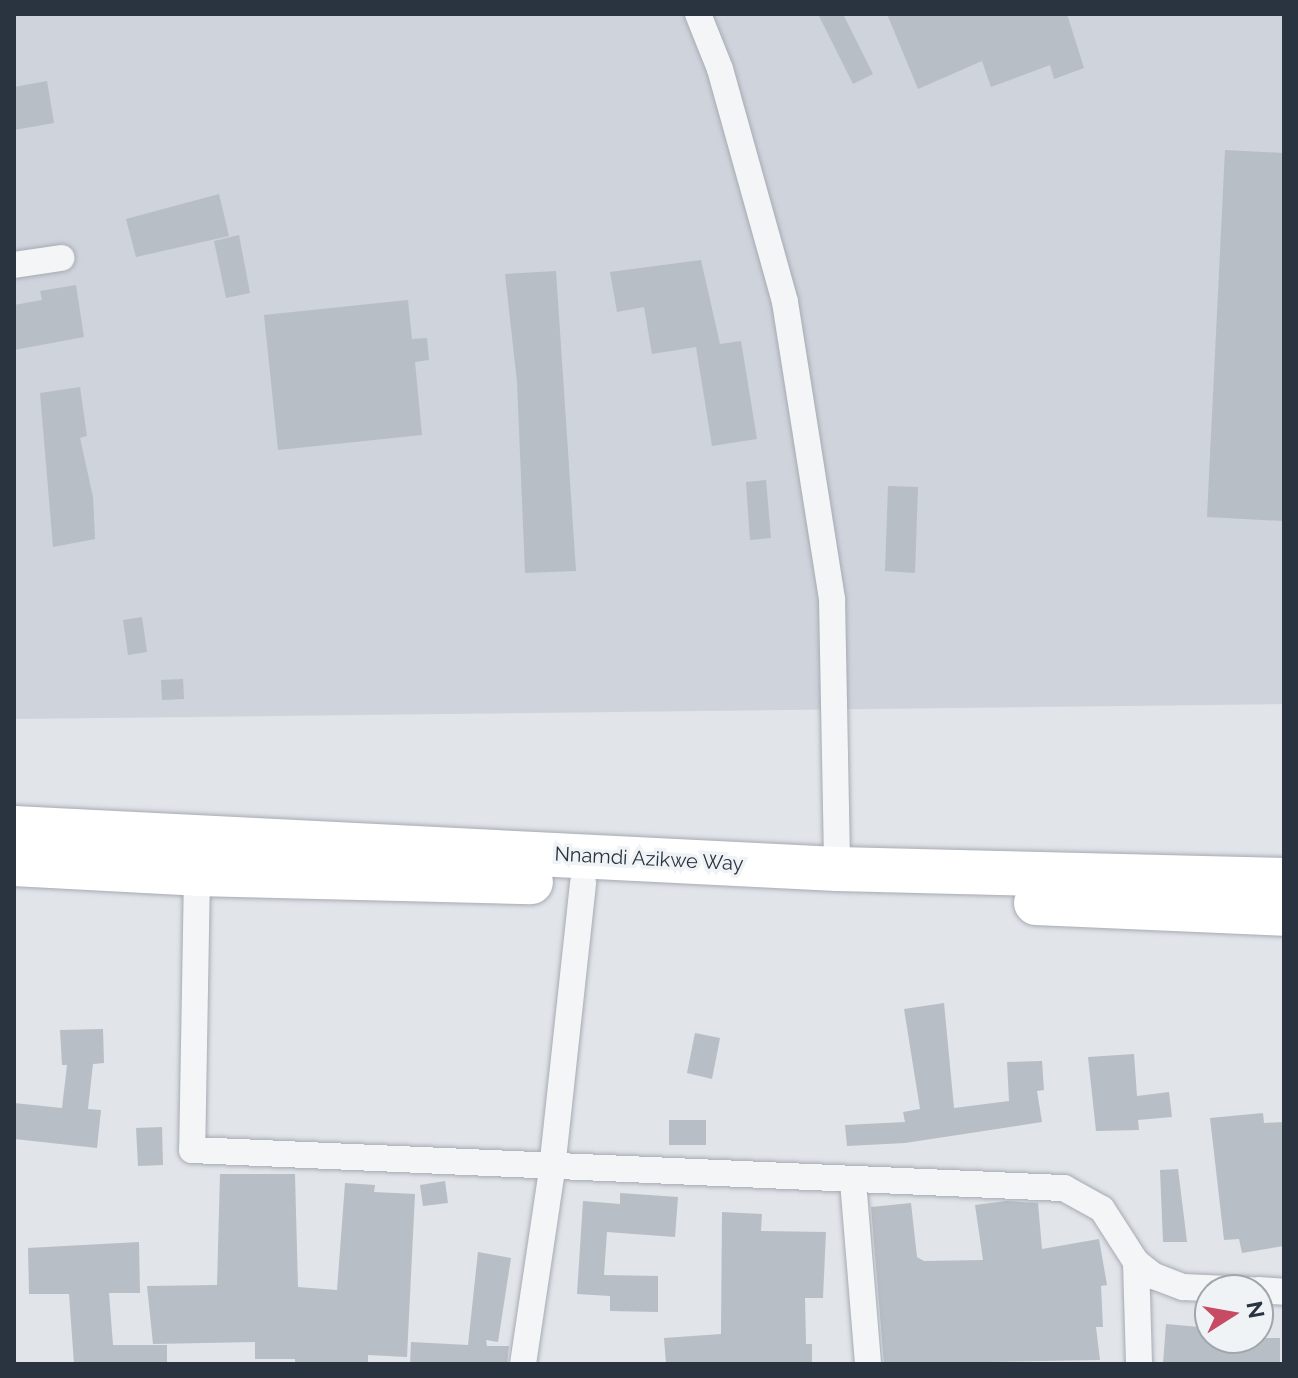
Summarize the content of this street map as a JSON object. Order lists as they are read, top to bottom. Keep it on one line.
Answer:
{"streets":{"highway":["Nnamdi Azikwe Way"]},"north":"right"}
